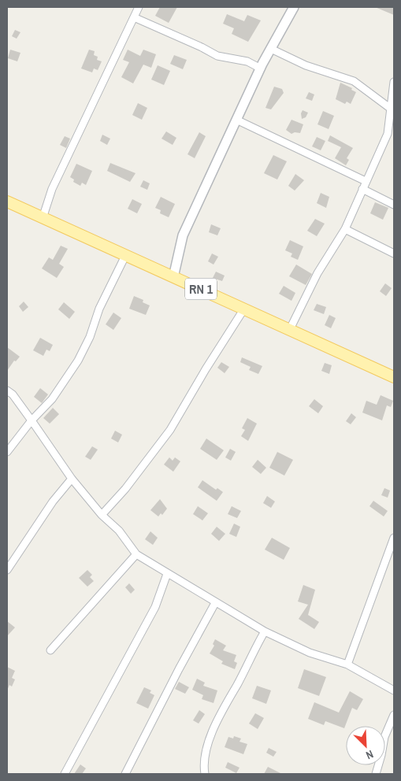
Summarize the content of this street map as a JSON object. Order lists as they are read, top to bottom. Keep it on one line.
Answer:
{"streets":{"main road":["RN 1"]},"north":"bottom right"}
